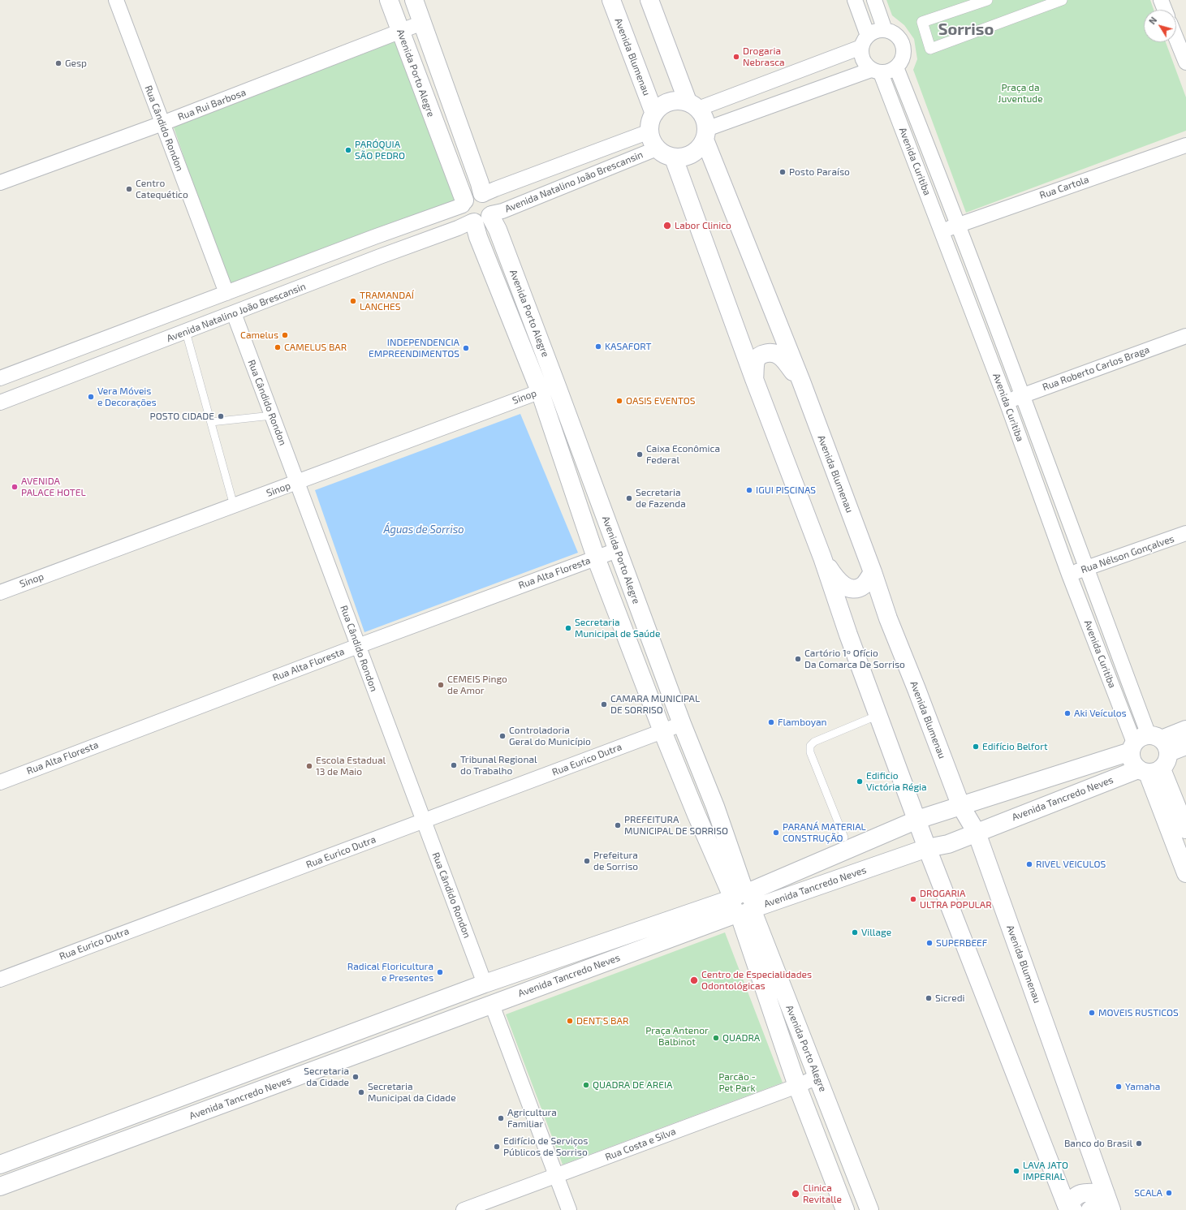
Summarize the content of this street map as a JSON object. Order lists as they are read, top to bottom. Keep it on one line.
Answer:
{"streets":{"street":["Avenida Blumenau","Avenida Porto Alegre","Rua Rui Barbosa","Rua Cândido Rondon","Avenida Curitiba","Avenida Natalino João Brescansin","Rua Cartola","Rua Roberto Carlos Braga","Sinop","Rua Nélson Gonçalves","Rua Alta Floresta","Rua Eurico Dutra","Avenida Tancredo Neves","Rua Costa e Silva"]},"crossings":[["Avenida Blumenau","Avenida Natalino João Brescansin"],["Avenida Blumenau","Avenida Tancredo Neves"],["Avenida Porto Alegre","Rua Rui Barbosa"],["Avenida Porto Alegre","Avenida Natalino João Brescansin"],["Avenida Porto Alegre","Sinop"],["Avenida Porto Alegre","Rua Alta Floresta"],["Avenida Porto Alegre","Rua Eurico Dutra"],["Avenida Porto Alegre","Avenida Tancredo Neves"],["Avenida Porto Alegre","Rua Costa e Silva"],["Rua Rui Barbosa","Rua Cândido Rondon"],["Rua Cândido Rondon","Avenida Natalino João Brescansin"],["Rua Cândido Rondon","Sinop"],["Rua Cândido Rondon","Rua Alta Floresta"],["Rua Cândido Rondon","Rua Eurico Dutra"],["Rua Cândido Rondon","Avenida Tancredo Neves"],["Avenida Curitiba","Rua Cartola"],["Avenida Curitiba","Rua Roberto Carlos Braga"],["Avenida Curitiba","Rua Nélson Gonçalves"],["Avenida Curitiba","Avenida Tancredo Neves"]],"districts":["Sorriso"],"water":["Águas de Sorriso"],"parks":["Praça da Juventude","Praça Antenor Balbinot","Parcão - Pet Park"],"places":["Drogaria Nebrasca","Gesp","PARÓQUIA SÃO PEDRO","Posto Paraíso","Centro Catequético","Labor Clinico","TRAMANDAÍ LANCHES","Camelus","KASAFORT","CAMELUS BAR","INDEPENDENCIA EMPREENDIMENTOS","Vera Móveis e Decorações","OASIS EVENTOS","POSTO CIDADE","Caixa Econômica Federal","AVENIDA PALACE HOTEL","IGUI PISCINAS","Secretaria de Fazenda","Secretaria Municipal de Saúde","Cartório 1º Ofício Da Comarca De Sorriso","CEMEIS Pingo de Amor","CAMARA MUNICIPAL DE SORRISO","Aki Veículos","Flamboyan","Controladoria Geral do Município","Edifício Belfort","Tribunal Regional do Trabalho","Escola Estadual 13 de Maio","Edificio Victória Régia","PREFEITURA MUNICIPAL DE SORRISO","PARANÁ MATERIAL CONSTRUÇÃO","Prefeitura de Sorriso","RIVEL VEICULOS","DROGARIA ULTRA POPULAR","Village","SUPERBEEF","Radical Floricultura e Presentes","Centro de Especialidades Odontológicas","Sicredi","MOVEIS RUSTICOS","DENT'S BAR","QUADRA","Secretaria da Cidade","QUADRA DE AREIA","Yamaha","Secretaria Municipal da Cidade","Agricultura Familiar","Banco do Brasil","Edifício de Serviços Públicos de Sorriso","LAVA JATO IMPERIAL","SCALA","Clinica Revitalle"],"north":"top left"}
